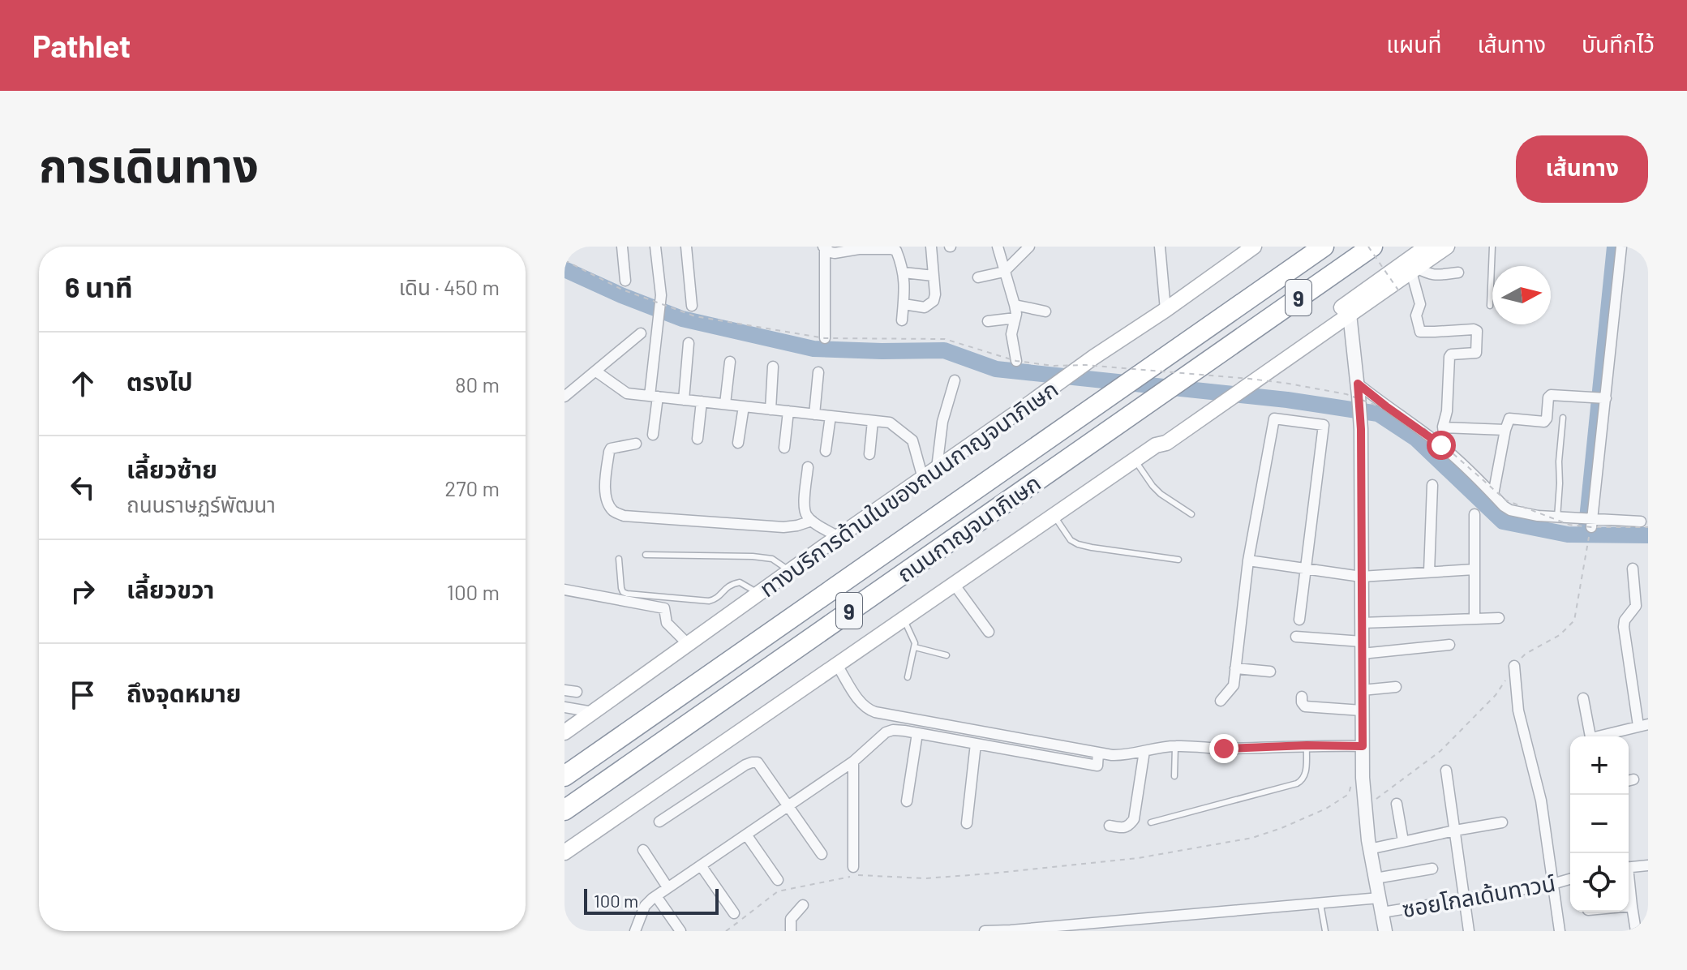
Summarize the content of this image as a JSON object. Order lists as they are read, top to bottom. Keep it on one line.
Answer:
{"streets":{"highway":["9","ถนนกาญจนาภิเษก"],"main road":["ทางบริการด้านในของถนนกาญจนาภิเษก"],"street":["ซอยโกลเด้นทาวน์"]},"scale_bar":"100 m","north":"right","page":{"header":"Pathlet","nav":["แผนที่","เส้นทาง","บันทึกไว้"],"title":"การเดินทาง","buttons":"เส้นทาง","heading":["6 นาที","เดิน · 450 m"],"list":[["ตรงไป","80 m"],["เลี้ยวซ้าย","ถนนราษฏร์พัฒนา","270 m"],["เลี้ยวขวา","100 m"],"ถึงจุดหมาย"],"map_buttons":["+","−"],"scale":"100 m"}}
